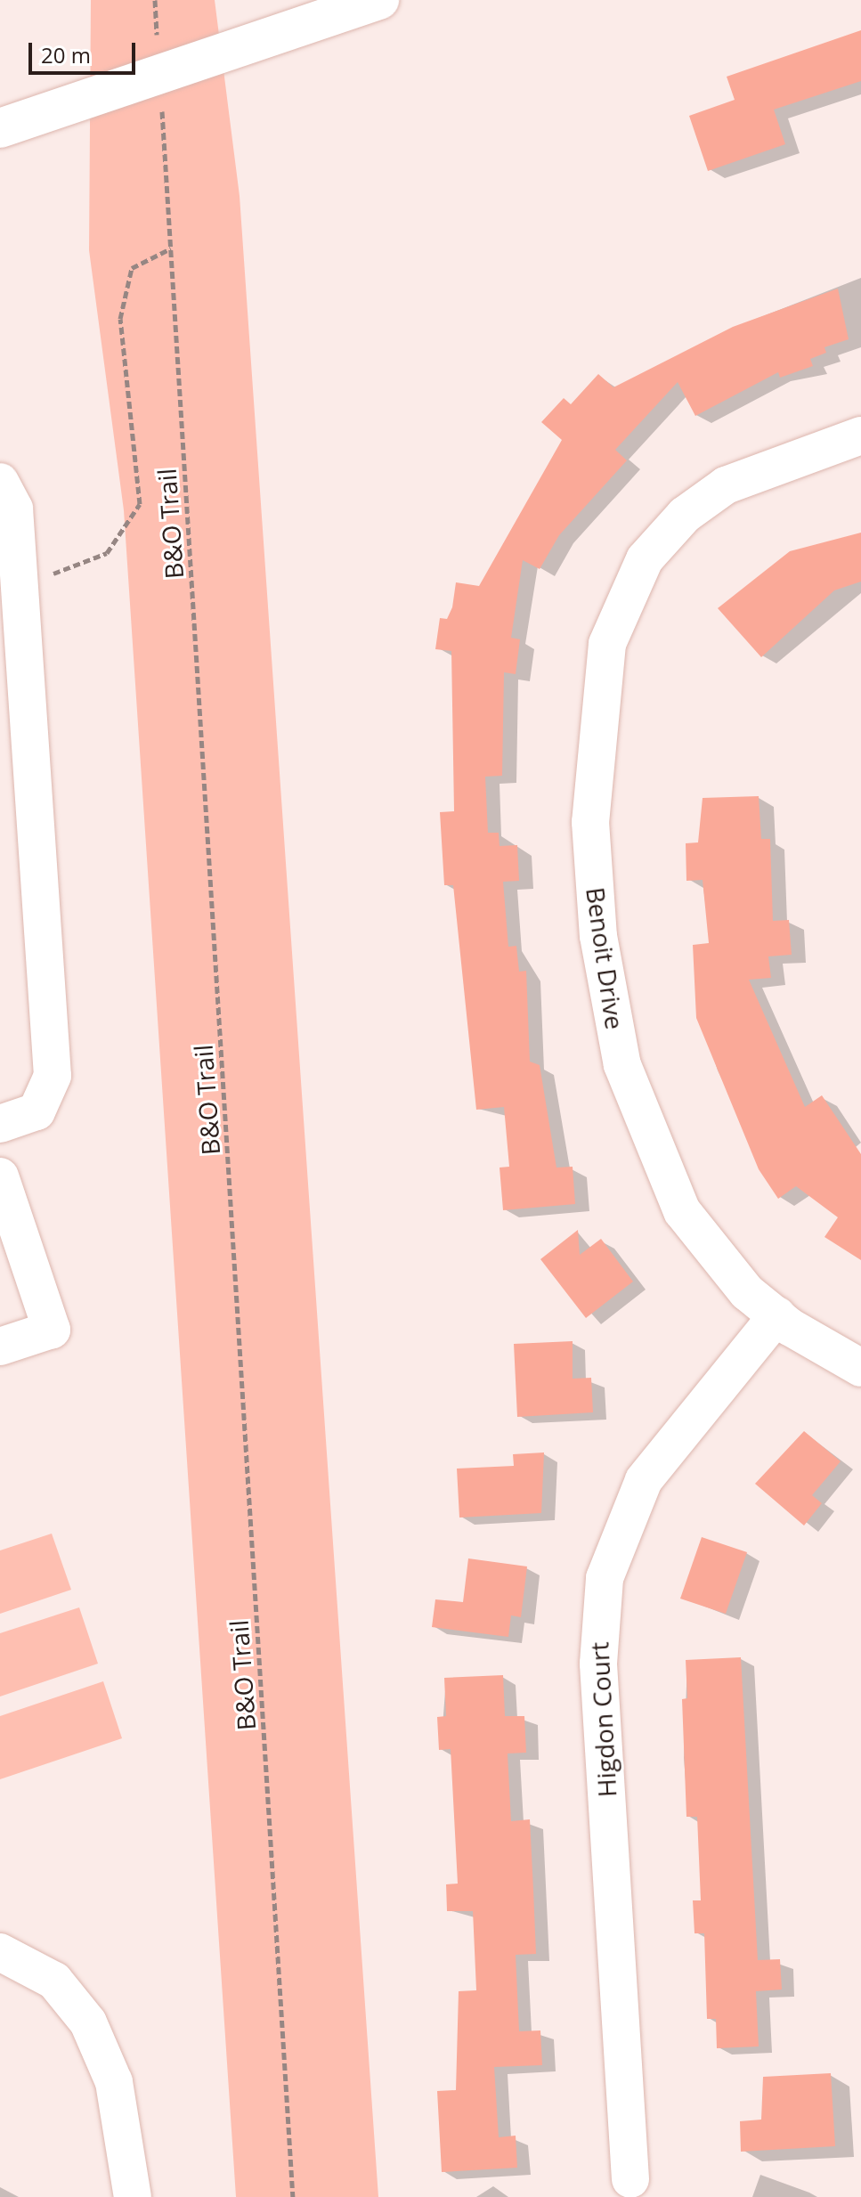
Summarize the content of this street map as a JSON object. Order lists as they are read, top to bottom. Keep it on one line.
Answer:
{"streets":{"street":["Benoit Drive","Higdon Court"],"path":["B&O Trail"]},"crossings":[["Benoit Drive","Higdon Court"]],"scale_bar":"20 m"}
